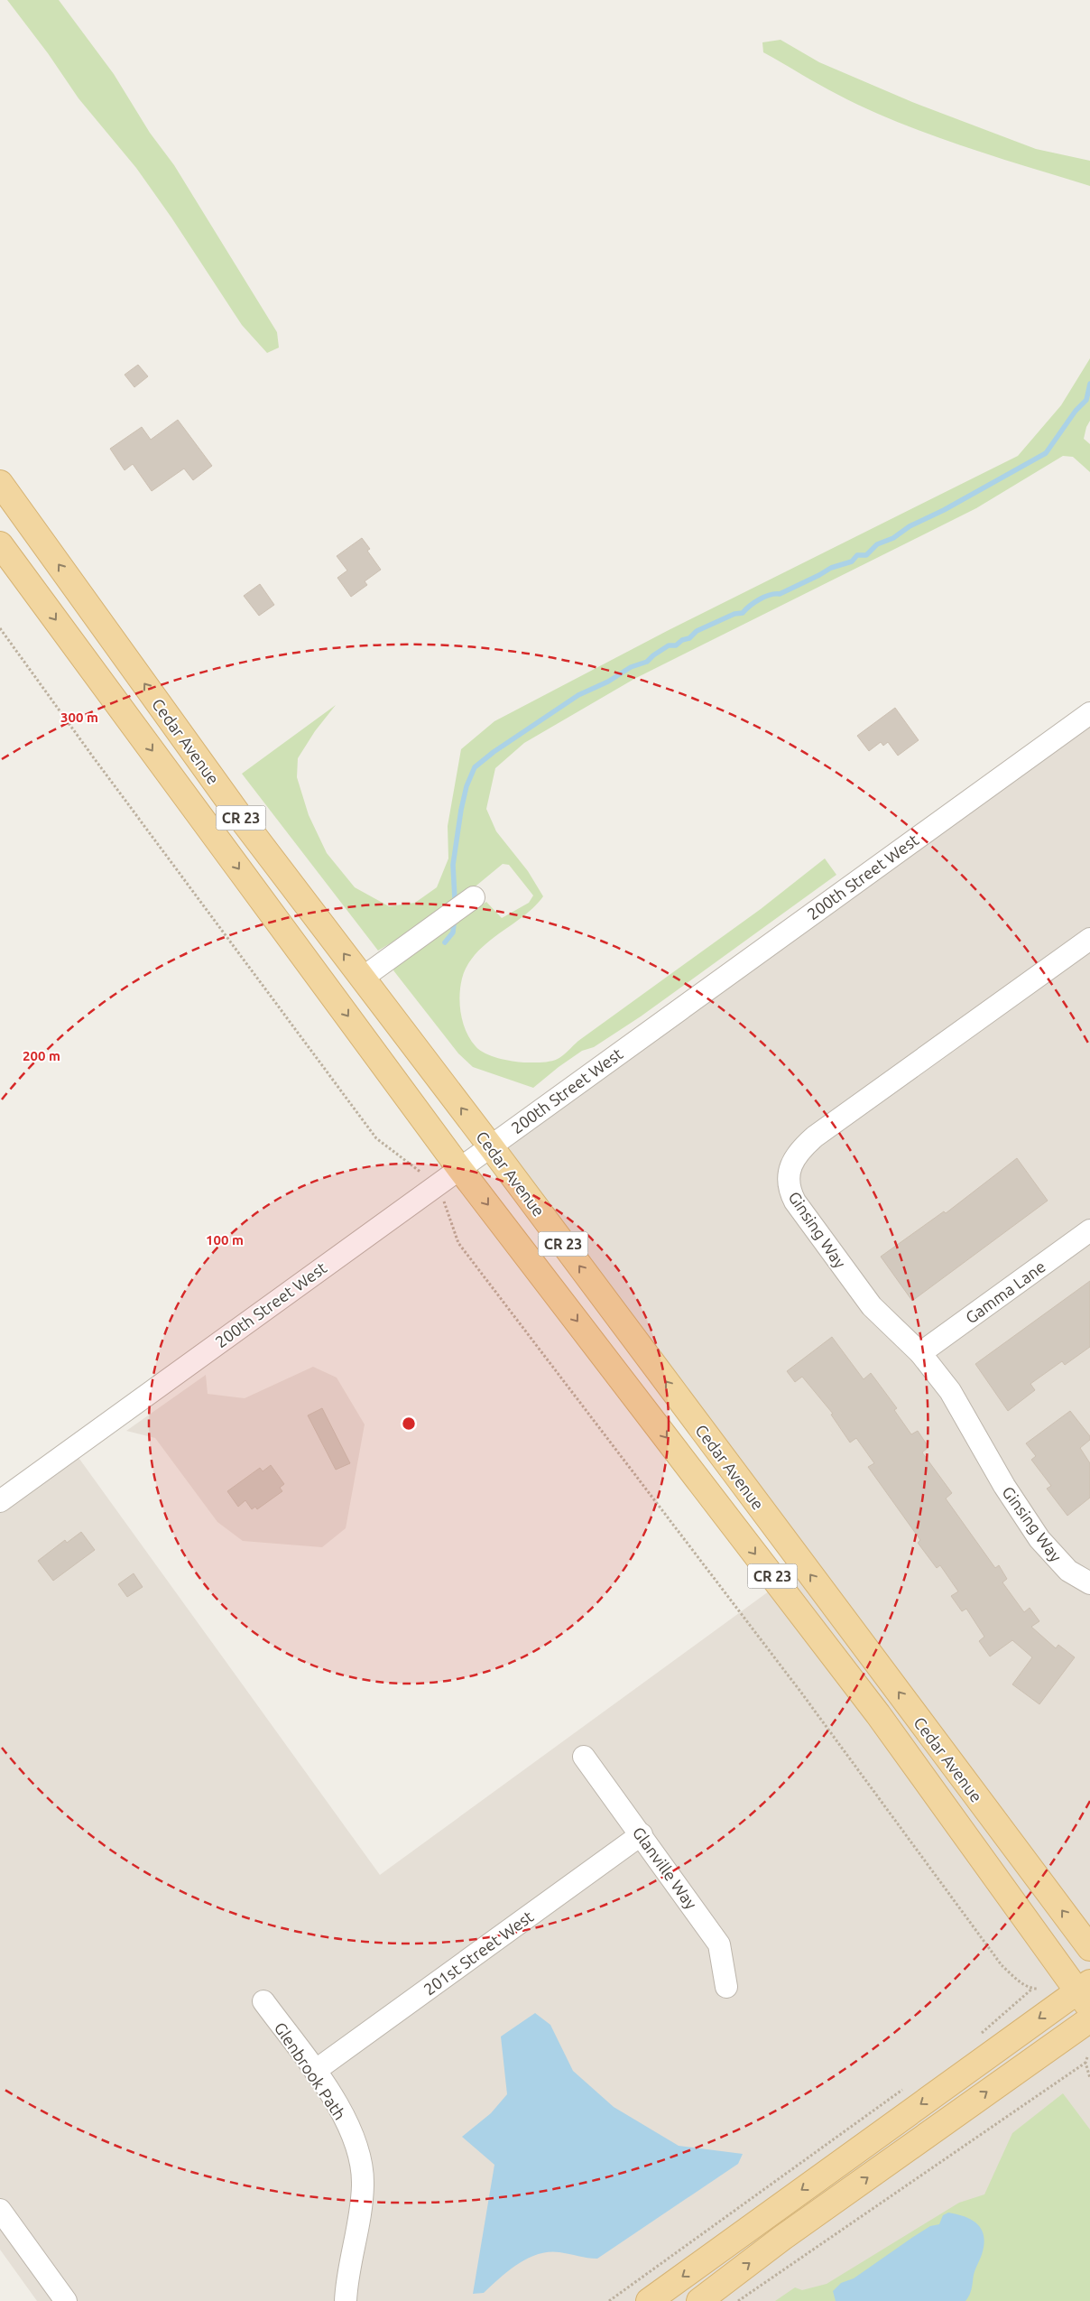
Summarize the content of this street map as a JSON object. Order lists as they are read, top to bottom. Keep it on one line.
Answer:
{"streets":{"main road":["Cedar Avenue","CR 23"],"street":["200th Street West","Ginsing Way","Gamma Lane","Glanville Way","201st Street West","Glenbrook Path"]},"crossings":[["Cedar Avenue","200th Street West"],["Ginsing Way","Gamma Lane"],["Glanville Way","201st Street West"],["201st Street West","Glenbrook Path"]],"rings":["300 m","200 m","100 m"]}
